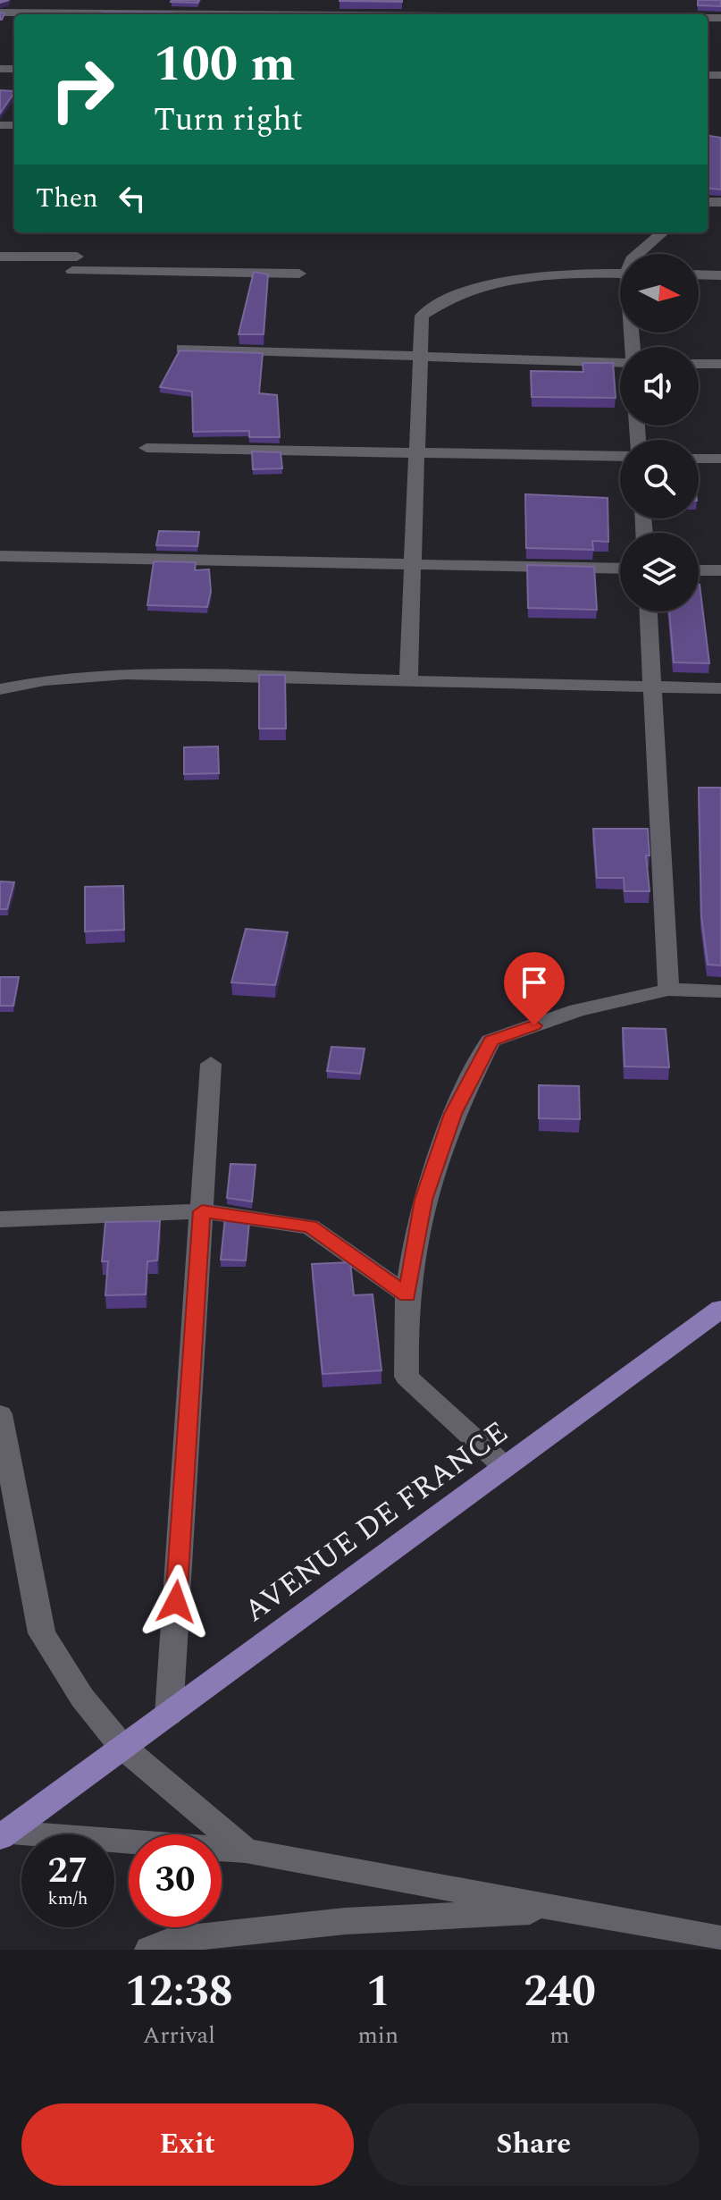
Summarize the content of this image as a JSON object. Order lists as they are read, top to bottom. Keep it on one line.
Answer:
{"streets":{"main road":["AVENUE DE FRANCE"]},"north":"right","page":{"turn":["100 m","Turn right"],"then":"Then","speed":"27 km/h","limit":"30","eta":["12:38","Arrival","1","min","240","m"],"buttons":["Exit","Share"]}}
